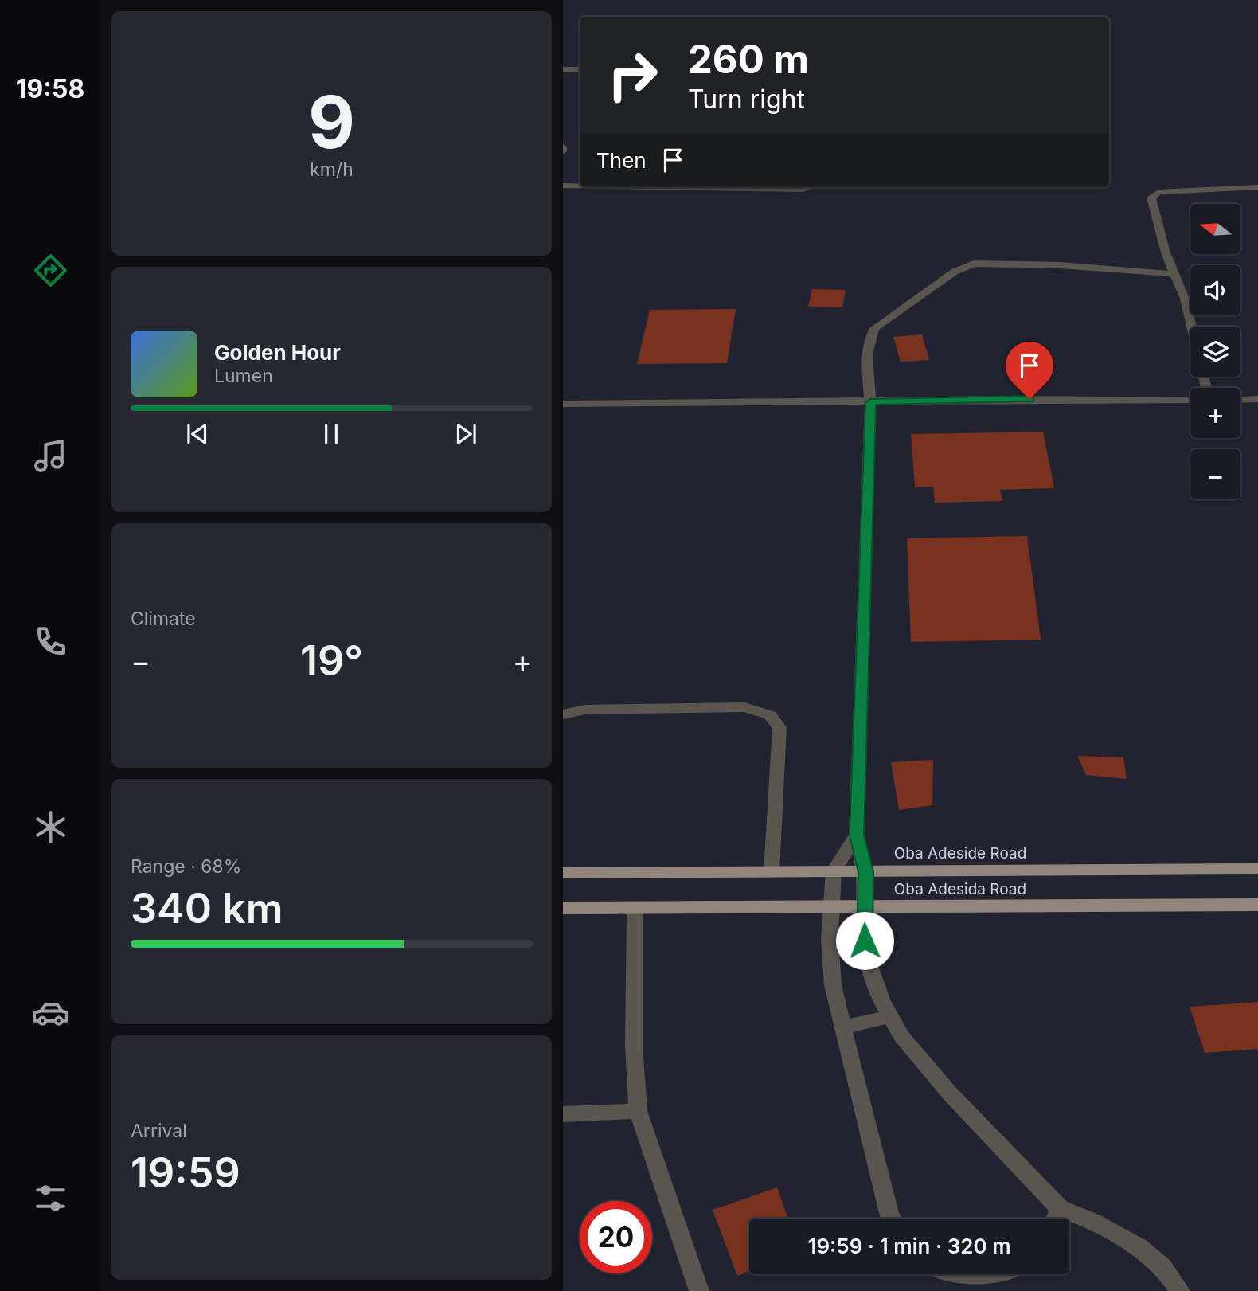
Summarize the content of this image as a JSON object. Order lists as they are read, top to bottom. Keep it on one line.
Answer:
{"streets":{"main road":["Oba Adeside Road","Oba Adesida Road"]},"north":"left","page":{"tabs":"19:58","tile":[["9","km/h"],"Climate",["Range · 68%","340 km"],["Arrival","19:59"]],"turn":["260 m","Turn right"],"then":"Then","map_buttons":["+","−"],"song":["Golden Hour","Lumen"],"heat":["−","19°","+"],"limit":"20","trip":"19:59 · 1 min · 320 m"}}
